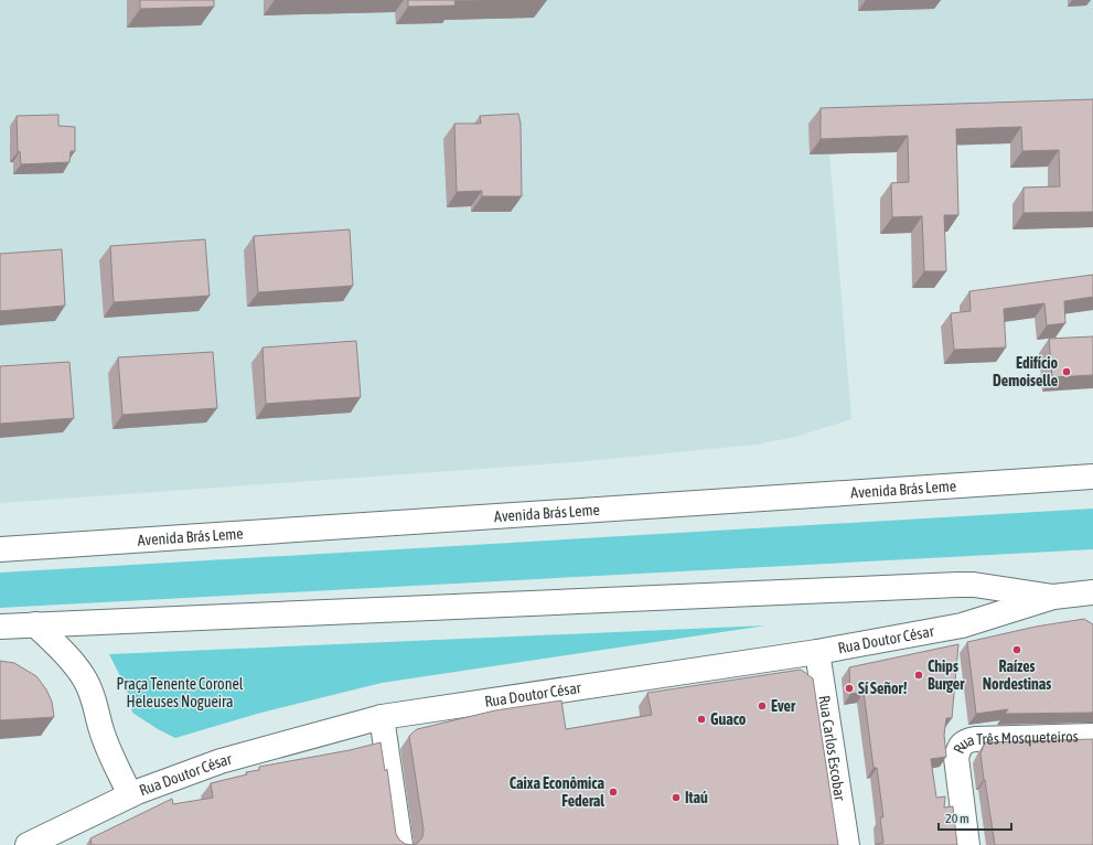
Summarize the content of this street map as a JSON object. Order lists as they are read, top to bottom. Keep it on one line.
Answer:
{"streets":{"main road":["Avenida Brás Leme","Rua Doutor César","Rua Carlos Escobar","Rua Três Mosqueteiros"]},"crossings":[["Rua Doutor César","Rua Carlos Escobar"]],"parks":["Praça Tenente Coronel Heleuses Nogueira"],"places":["Edifício Demoiselle","Raízes Nordestinas","Chips Burger","Sí Señor!","Ever","Guaco","Caixa Econômica Federal","Itaú"],"scale_bar":"20 m"}
